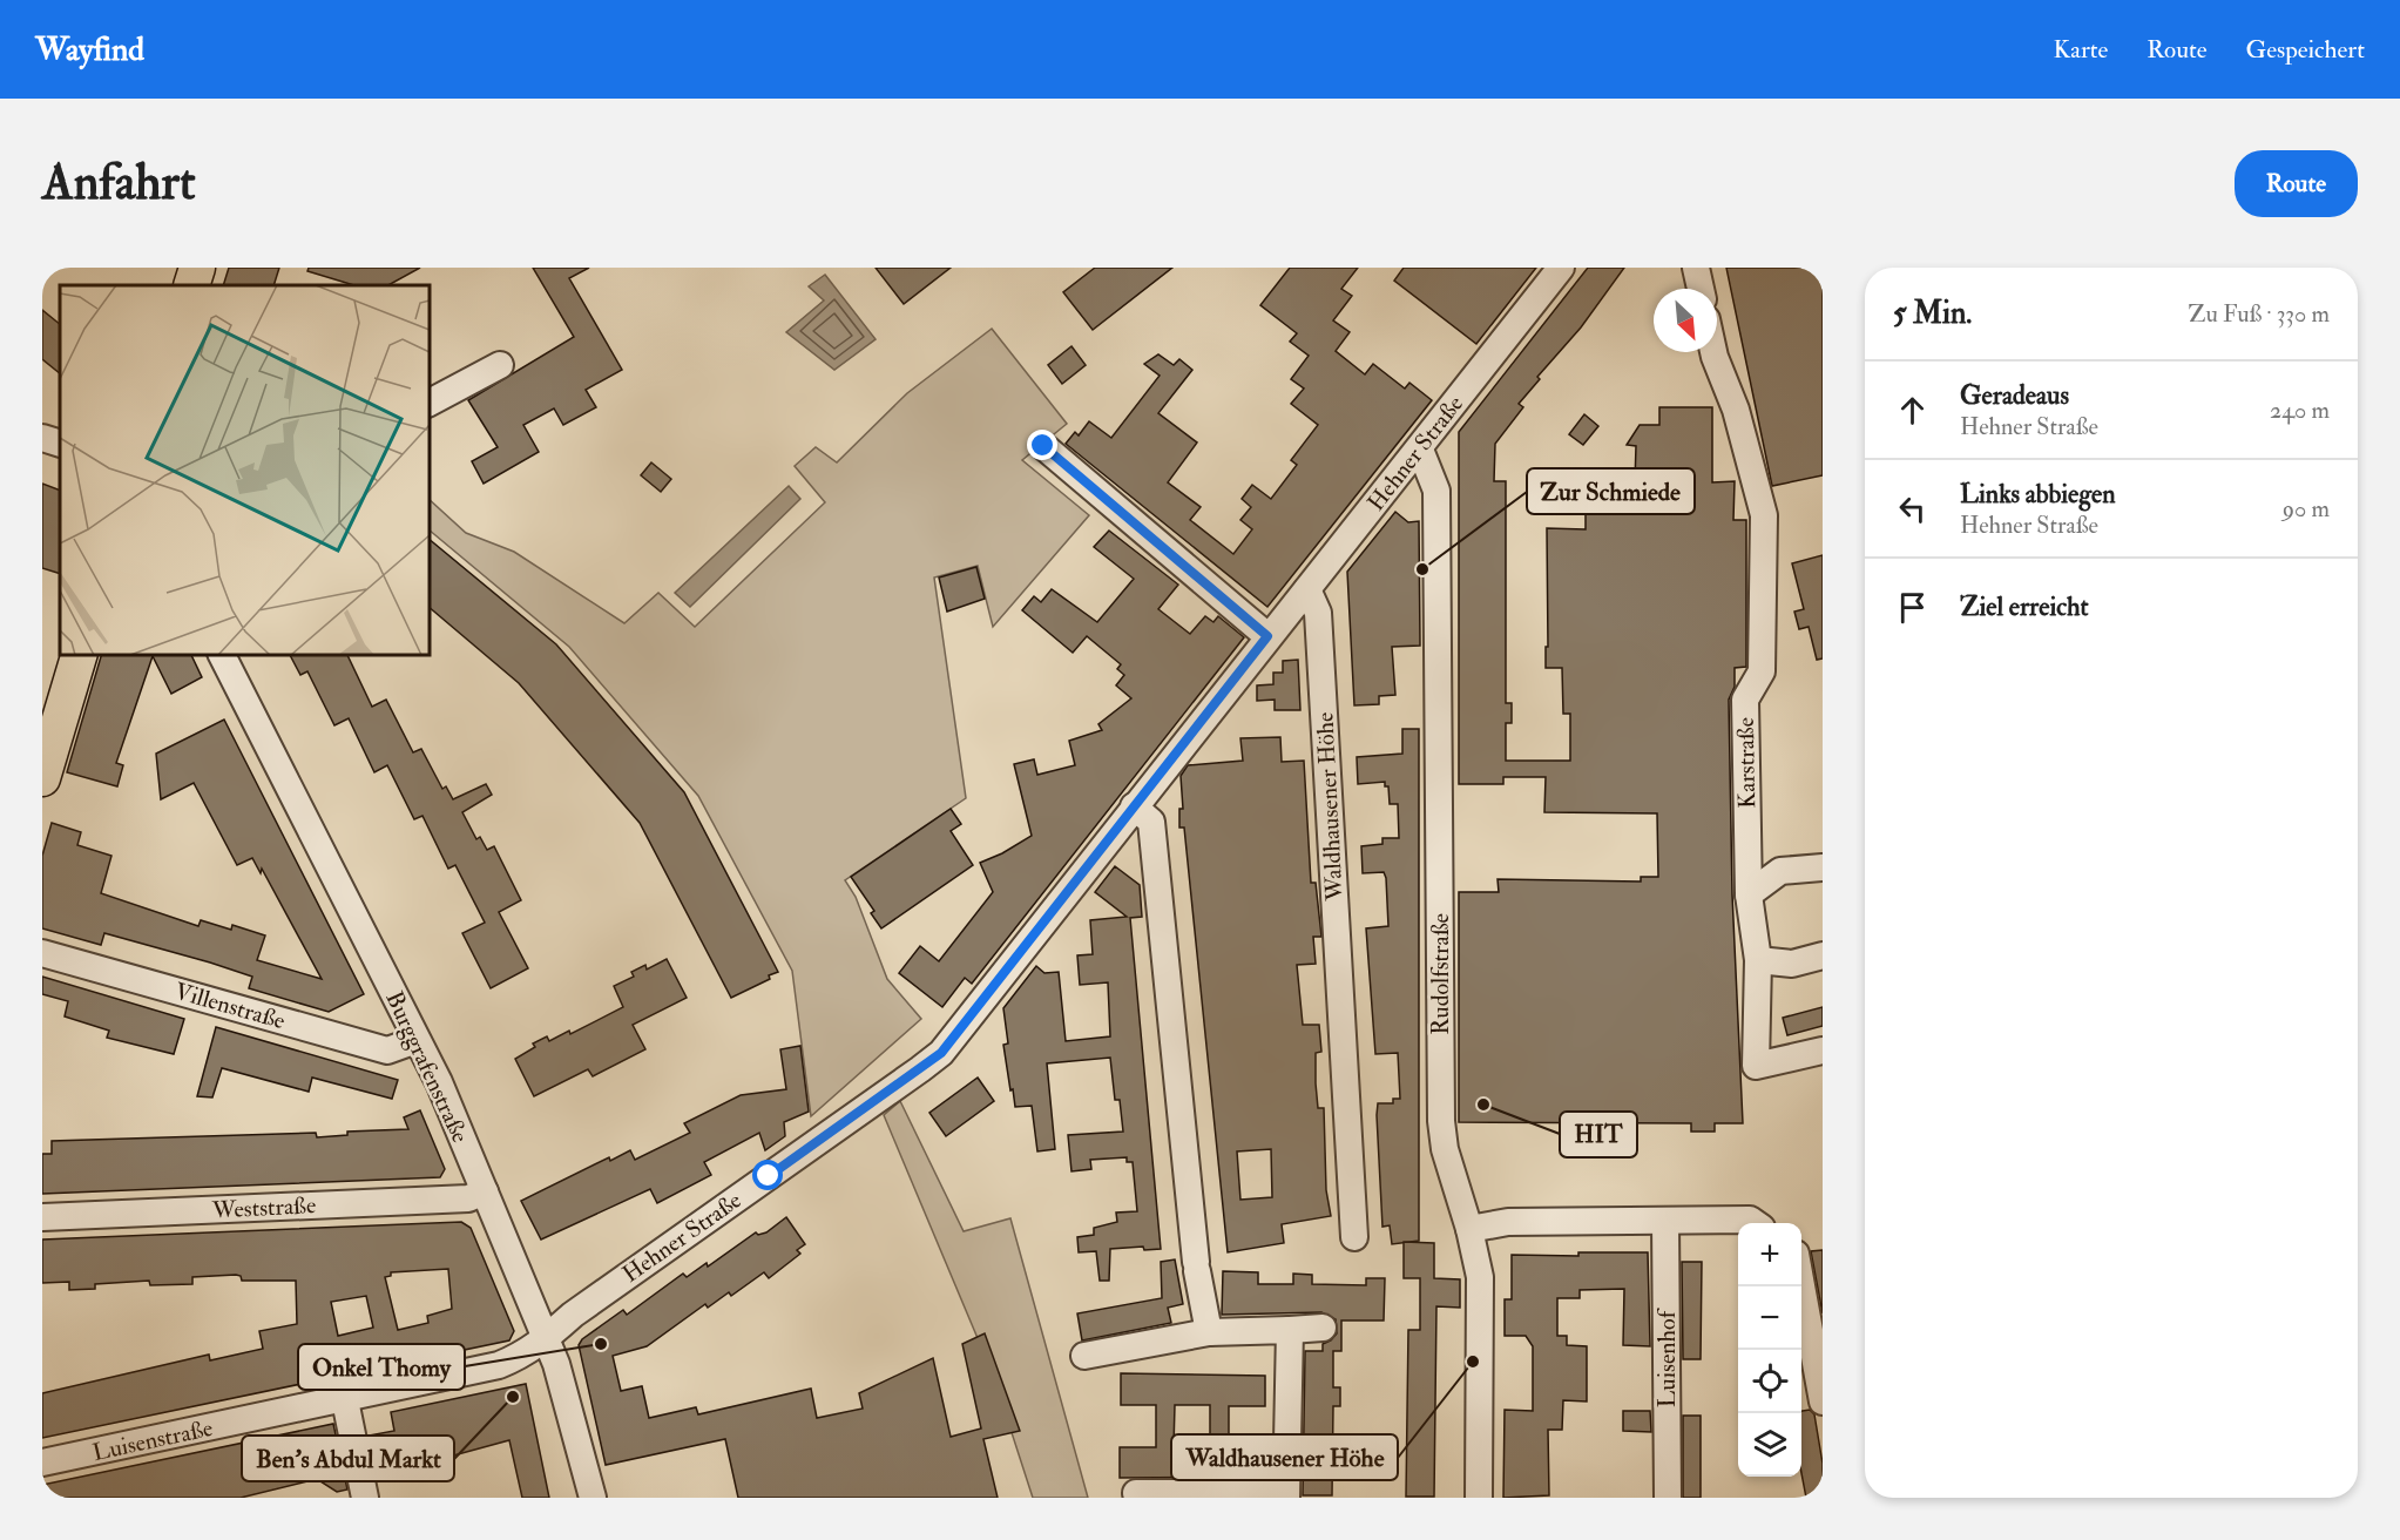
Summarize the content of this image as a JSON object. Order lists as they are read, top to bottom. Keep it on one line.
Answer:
{"streets":{"street":["Hehner Straße","Karstraße","Waldhausener Höhe","Rudolfstraße","Villenstraße","Burggrafenstraße","Weststraße","Luisenhof","Luisenstraße"]},"crossings":[["Hehner Straße","Waldhausener Höhe"],["Hehner Straße","Rudolfstraße"],["Hehner Straße","Burggrafenstraße"],["Hehner Straße","Luisenstraße"],["Villenstraße","Burggrafenstraße"],["Burggrafenstraße","Weststraße"],["Burggrafenstraße","Luisenstraße"]],"places":["Zur Schmiede","HIT","Onkel Thomy","Waldhausener Höhe","Ben's Abdul Markt"],"north":"bottom right","page":{"header":"Wayfind","nav":["Karte","Route","Gespeichert"],"buttons":"Route","title":"Anfahrt","heading":["5 Min.","Zu Fuß · 330 m"],"list":[["Geradeaus","Hehner Straße","240 m"],["Links abbiegen","Hehner Straße","90 m"],"Ziel erreicht"],"map_buttons":["+","−"]}}
